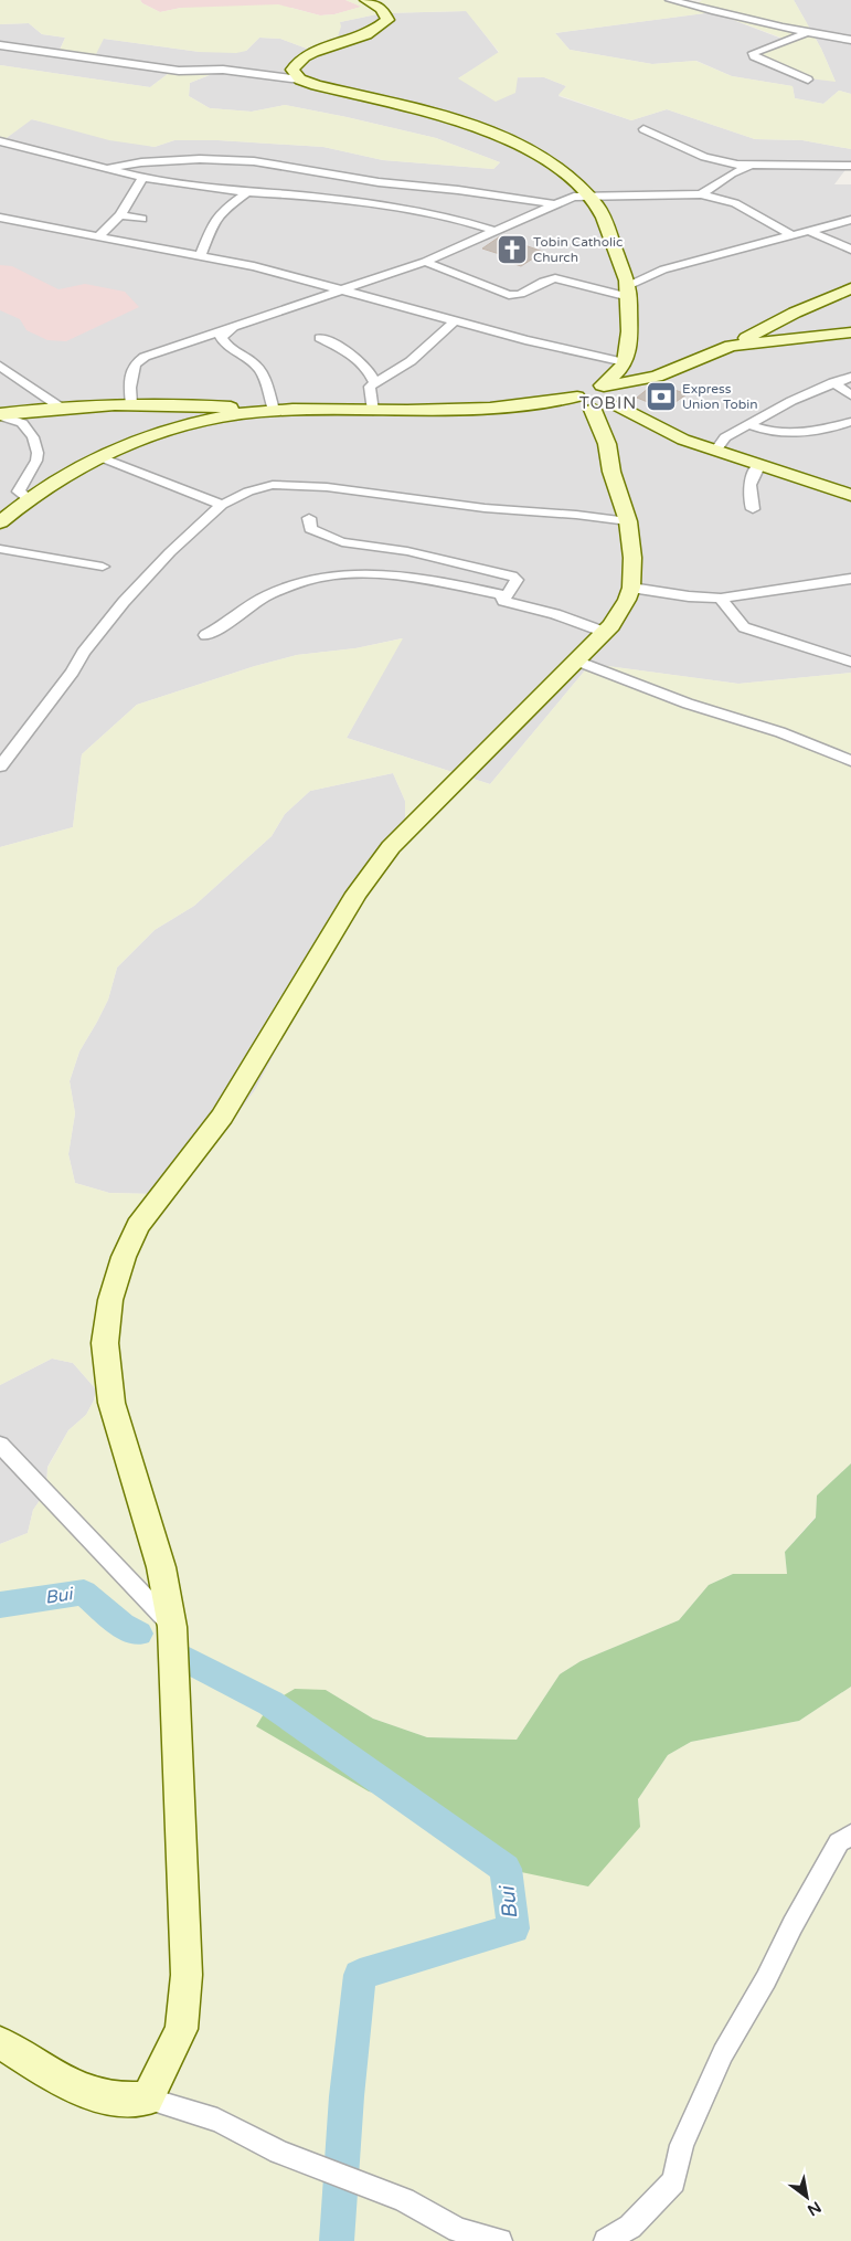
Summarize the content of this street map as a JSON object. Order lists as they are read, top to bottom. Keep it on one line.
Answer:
{"districts":["TOBIN"],"water":["Bui"],"places":{"church":["Tobin Catholic Church"],"bank":["Express Union Tobin"]},"north":"bottom right"}
